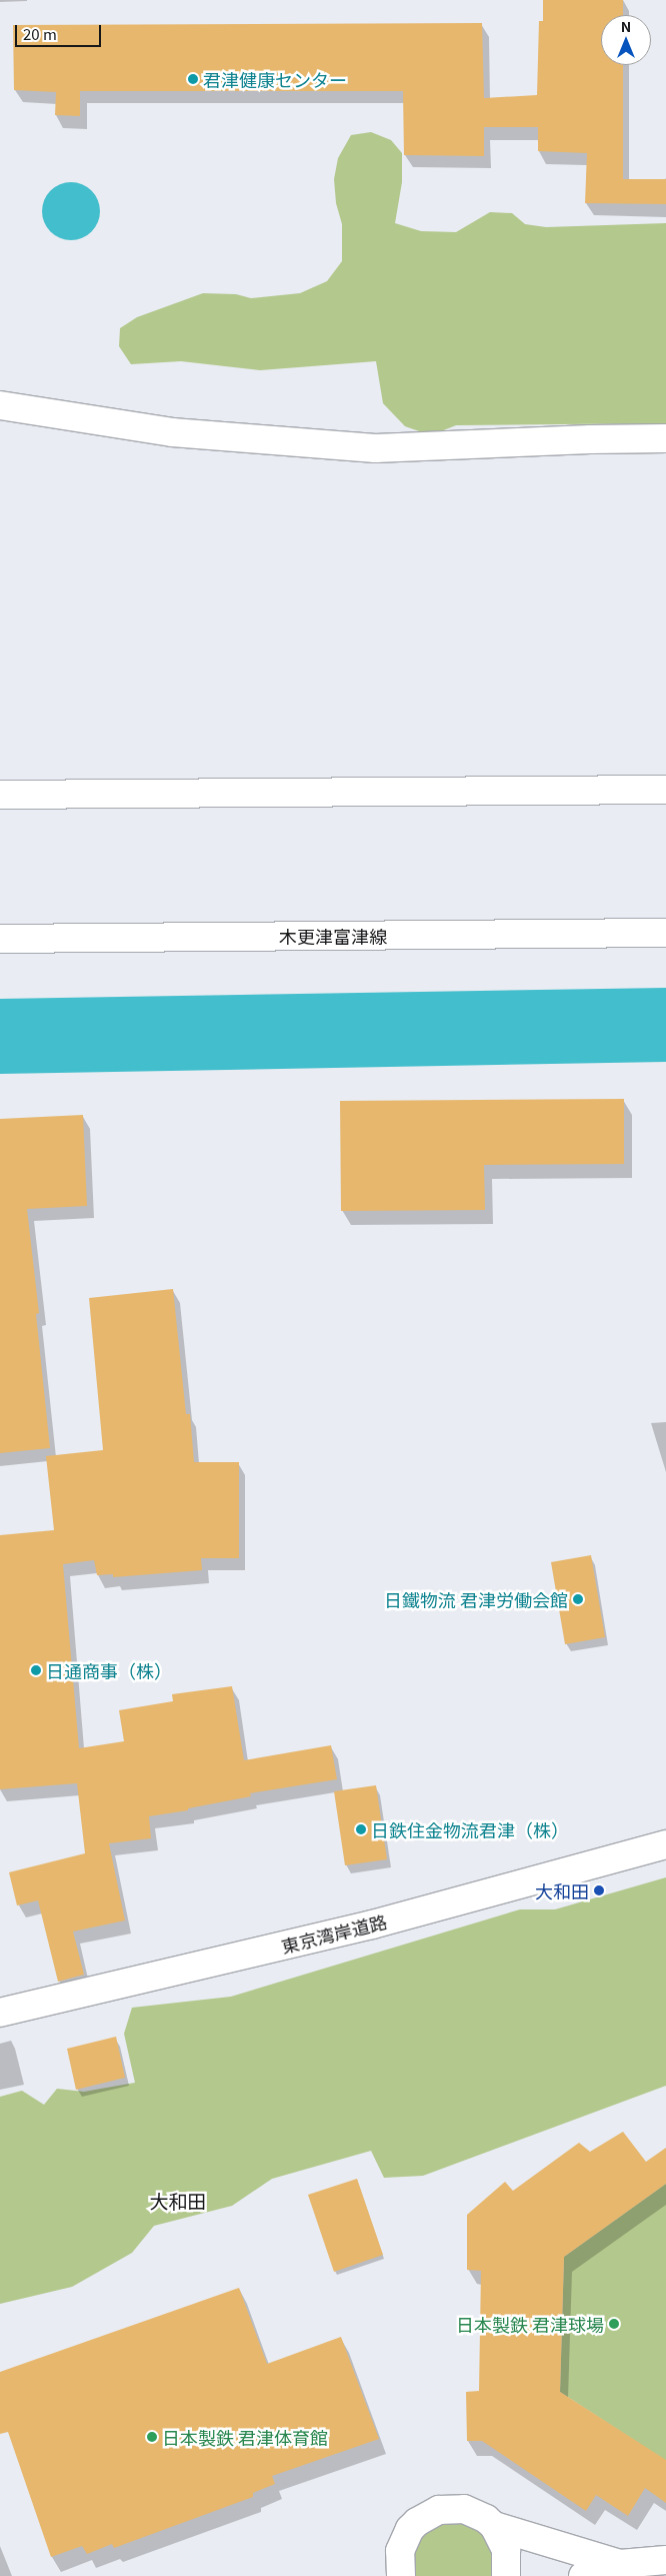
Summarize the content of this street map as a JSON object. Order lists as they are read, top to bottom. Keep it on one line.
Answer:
{"streets":{"main road":["木更津富津線","東京湾岸道路"]},"districts":["大和田"],"places":["君津健康センター","日鐵物流 君津労働会館","日通商事（株）","日鉄住金物流君津（株）","大和田","日本製鉄 君津球場","日本製鉄 君津体育館"],"scale_bar":"20 m","north":"top"}
